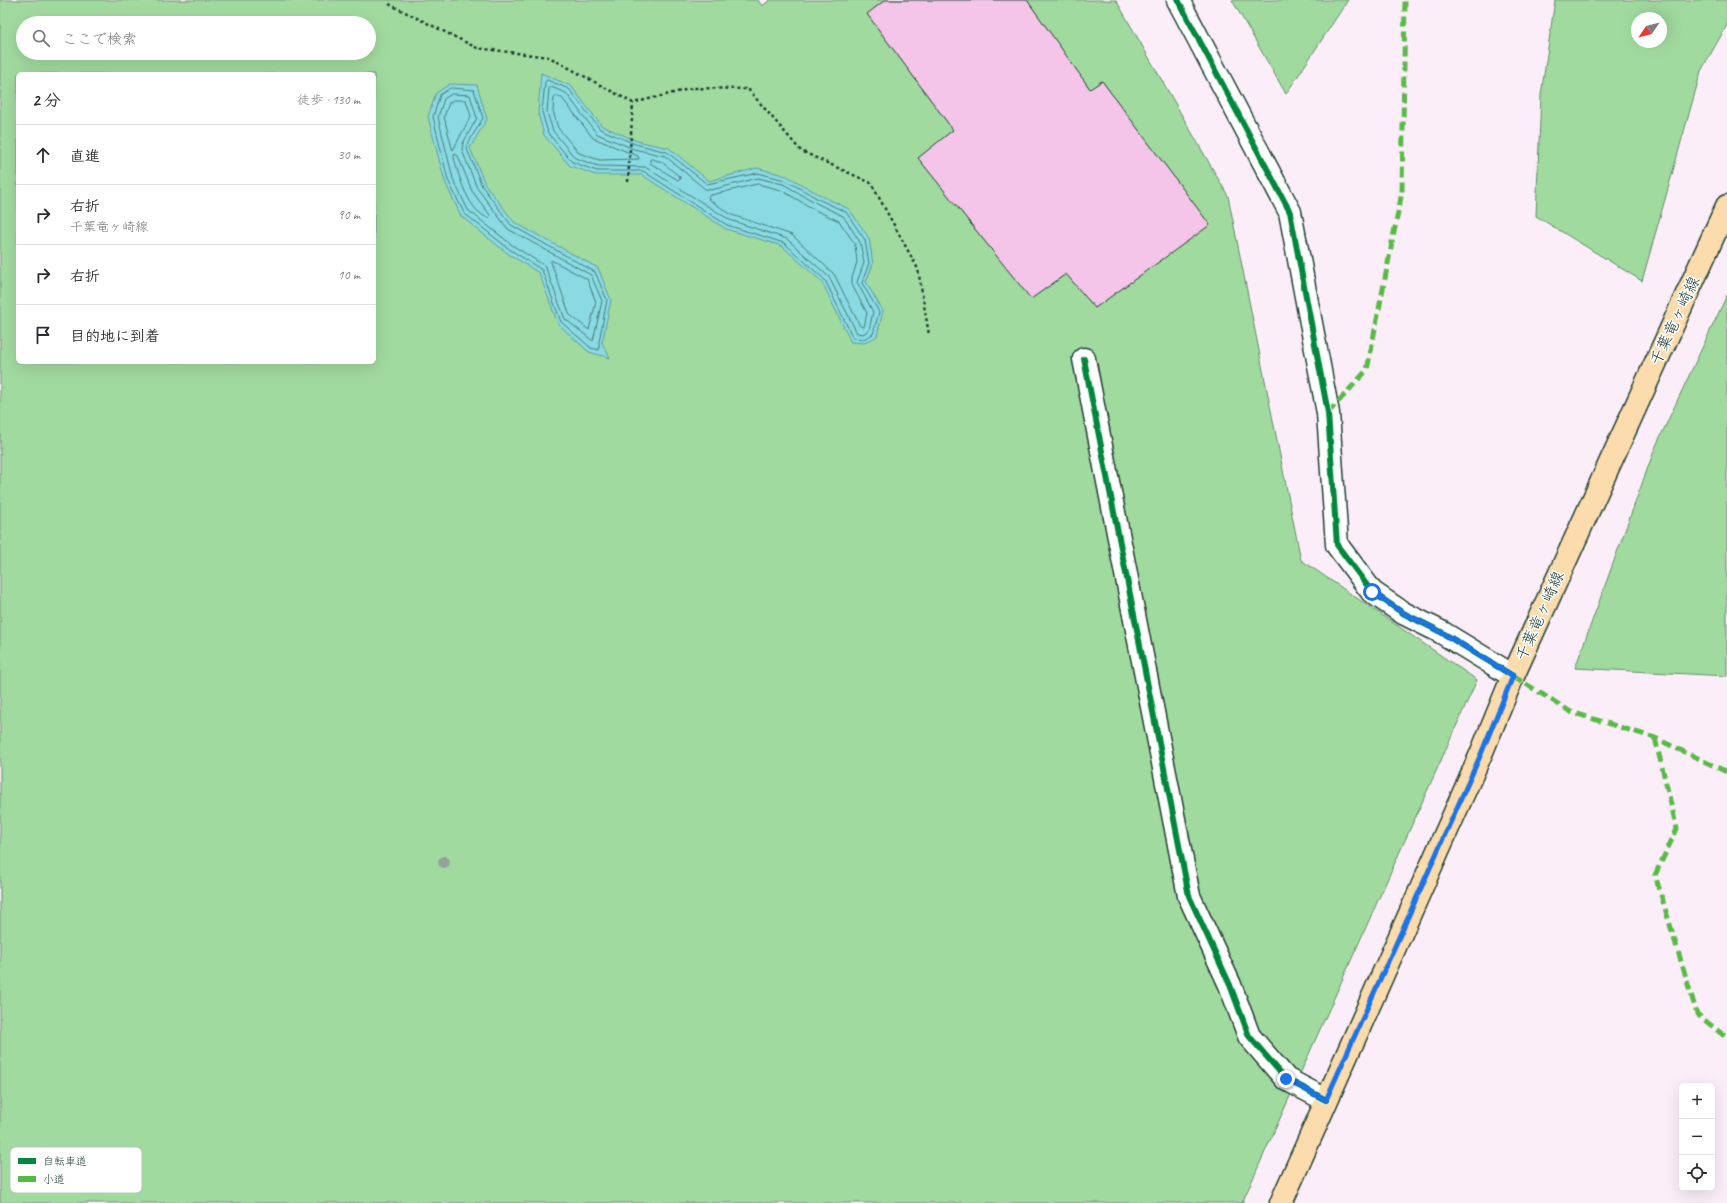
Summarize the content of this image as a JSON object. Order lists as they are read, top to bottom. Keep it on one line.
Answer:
{"streets":{"main road":["千葉竜ヶ崎線"]},"legend":["自転車道","小道"],"north":"bottom left","page":{"search":"ここで検索","heading":["2 分","徒歩 · 130 m"],"list":[["直進","30 m"],["右折","千葉竜ヶ崎線","90 m"],["右折","10 m"],"目的地に到着"],"map_buttons":["+","−"]}}
